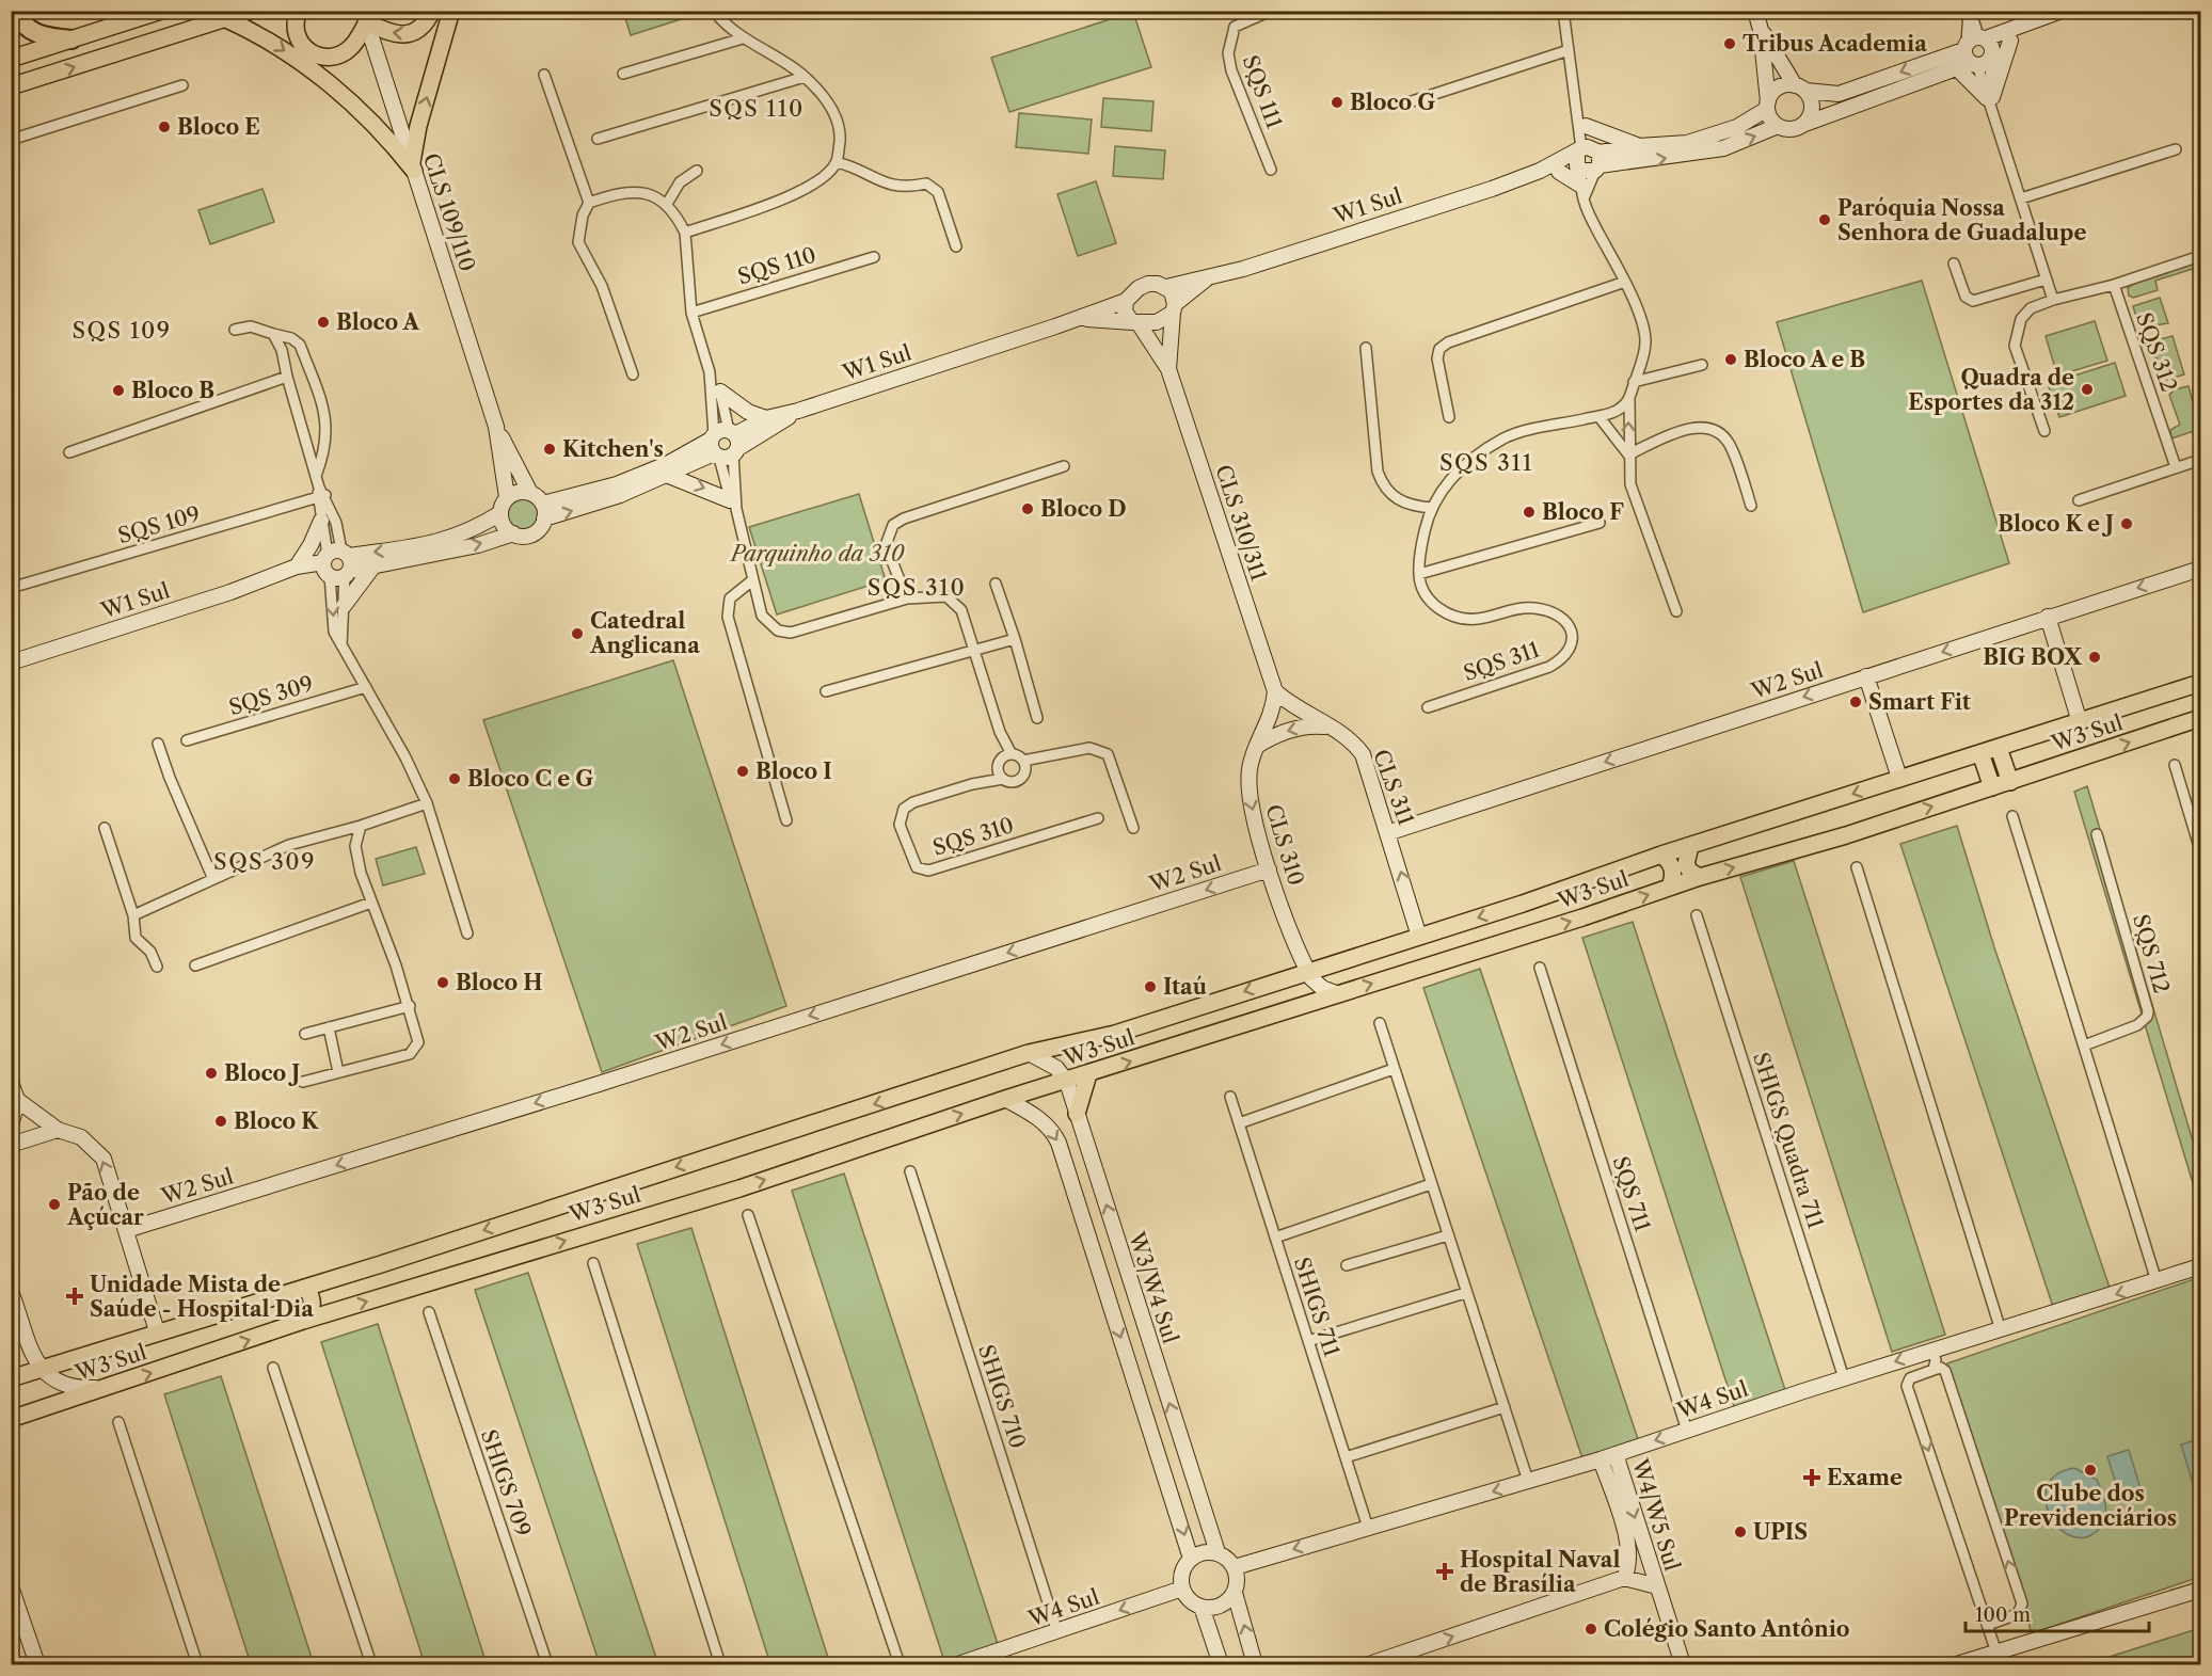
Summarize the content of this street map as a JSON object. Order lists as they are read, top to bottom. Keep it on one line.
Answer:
{"streets":{"main road":["W3 Sul"],"street":["SQS 111","W1 Sul","CLS 109/110","SQS 110","SQS 312","CLS 310/311","SQS 109","SQS 311","W2 Sul","SQS 309","CLS 311","SQS 310","CLS 310","SQS 712","SHIGS Quadra 711","SQS 711","W3/W4 Sul","SHIGS 711","SHIGS 710","W4 Sul","SHIGS 709","W4/W5 Sul"]},"crossings":[["W1 Sul","CLS 109/110"],["W1 Sul","CLS 310/311"],["CLS 310/311","CLS 311"],["CLS 310/311","CLS 310"],["W2 Sul","CLS 311"],["W2 Sul","CLS 310"],["W3 Sul","CLS 311"],["W3 Sul","CLS 310"],["W3 Sul","W3/W4 Sul"],["CLS 311","CLS 310"],["SHIGS Quadra 711","W4 Sul"],["SQS 711","W4 Sul"],["W3/W4 Sul","W4 Sul"],["SHIGS 711","W4 Sul"],["SHIGS 710","W4 Sul"],["W4 Sul","W4/W5 Sul"]],"one_way":["W2 Sul","CLS 311","CLS 310"],"districts":["SQS 110","SQS 109","SQS 311","SQS 310","SQS 309"],"parks":["Parquinho da 310"],"places":{"other":["Tribus Academia","Bloco G","Bloco E","Paróquia Nossa Senhora de Guadalupe","Bloco A","Bloco A e B","Quadra de Esportes da 312","Bloco B","Kitchen's","Bloco D","Bloco F","Bloco K e J","Catedral Anglicana","BIG BOX","Smart Fit","Bloco I","Bloco C e G","Bloco H","Itaú","Bloco J","Bloco K","Pão de Açúcar","Clube dos Previdenciários","UPIS","Colégio Santo Antônio"],"health":["Unidade Mista de Saúde - Hospital Dia","Exame","Hospital Naval de Brasília"]},"scale_bar":"100 m"}
